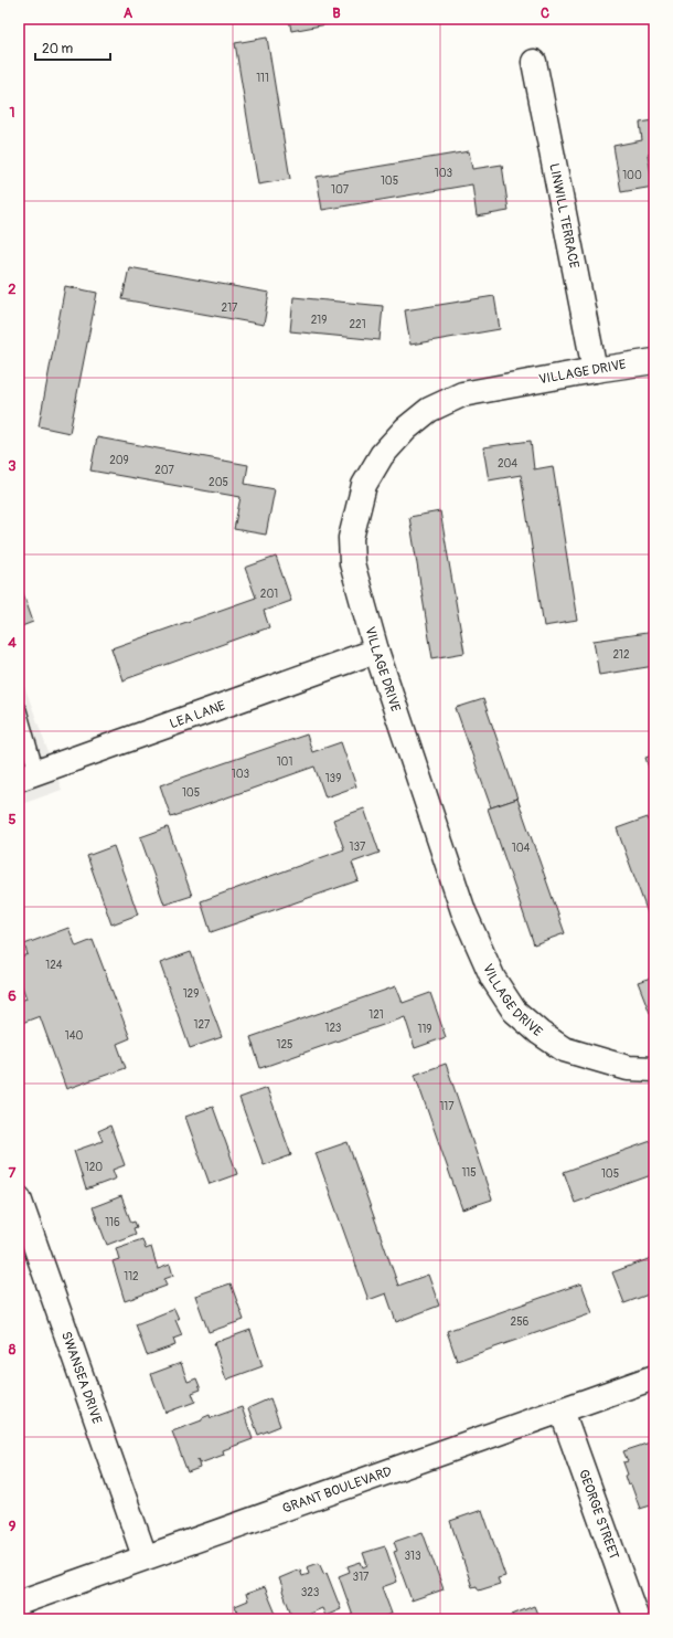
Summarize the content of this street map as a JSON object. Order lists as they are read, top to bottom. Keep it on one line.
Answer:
{"streets":{"street":["LINWILL TERRACE","VILLAGE DRIVE","LEA LANE","SWANSEA DRIVE","GRANT BOULEVARD","GEORGE STREET"]},"crossings":[["LINWILL TERRACE","VILLAGE DRIVE"],["VILLAGE DRIVE","LEA LANE"],["SWANSEA DRIVE","GRANT BOULEVARD"],["GRANT BOULEVARD","GEORGE STREET"]],"house_numbers":["111","103","100","105","107","217","219","221","209","204","207","205","201","212","101","103","139","105","137","104","124","129","121","127","123","119","140","125","117","120","115","105","116","112","256","313","317","323"],"scale_bar":"20 m","grid":{"columns":["A","B","C"],"rows":["1","2","3","4","5","6","7","8","9"]}}
